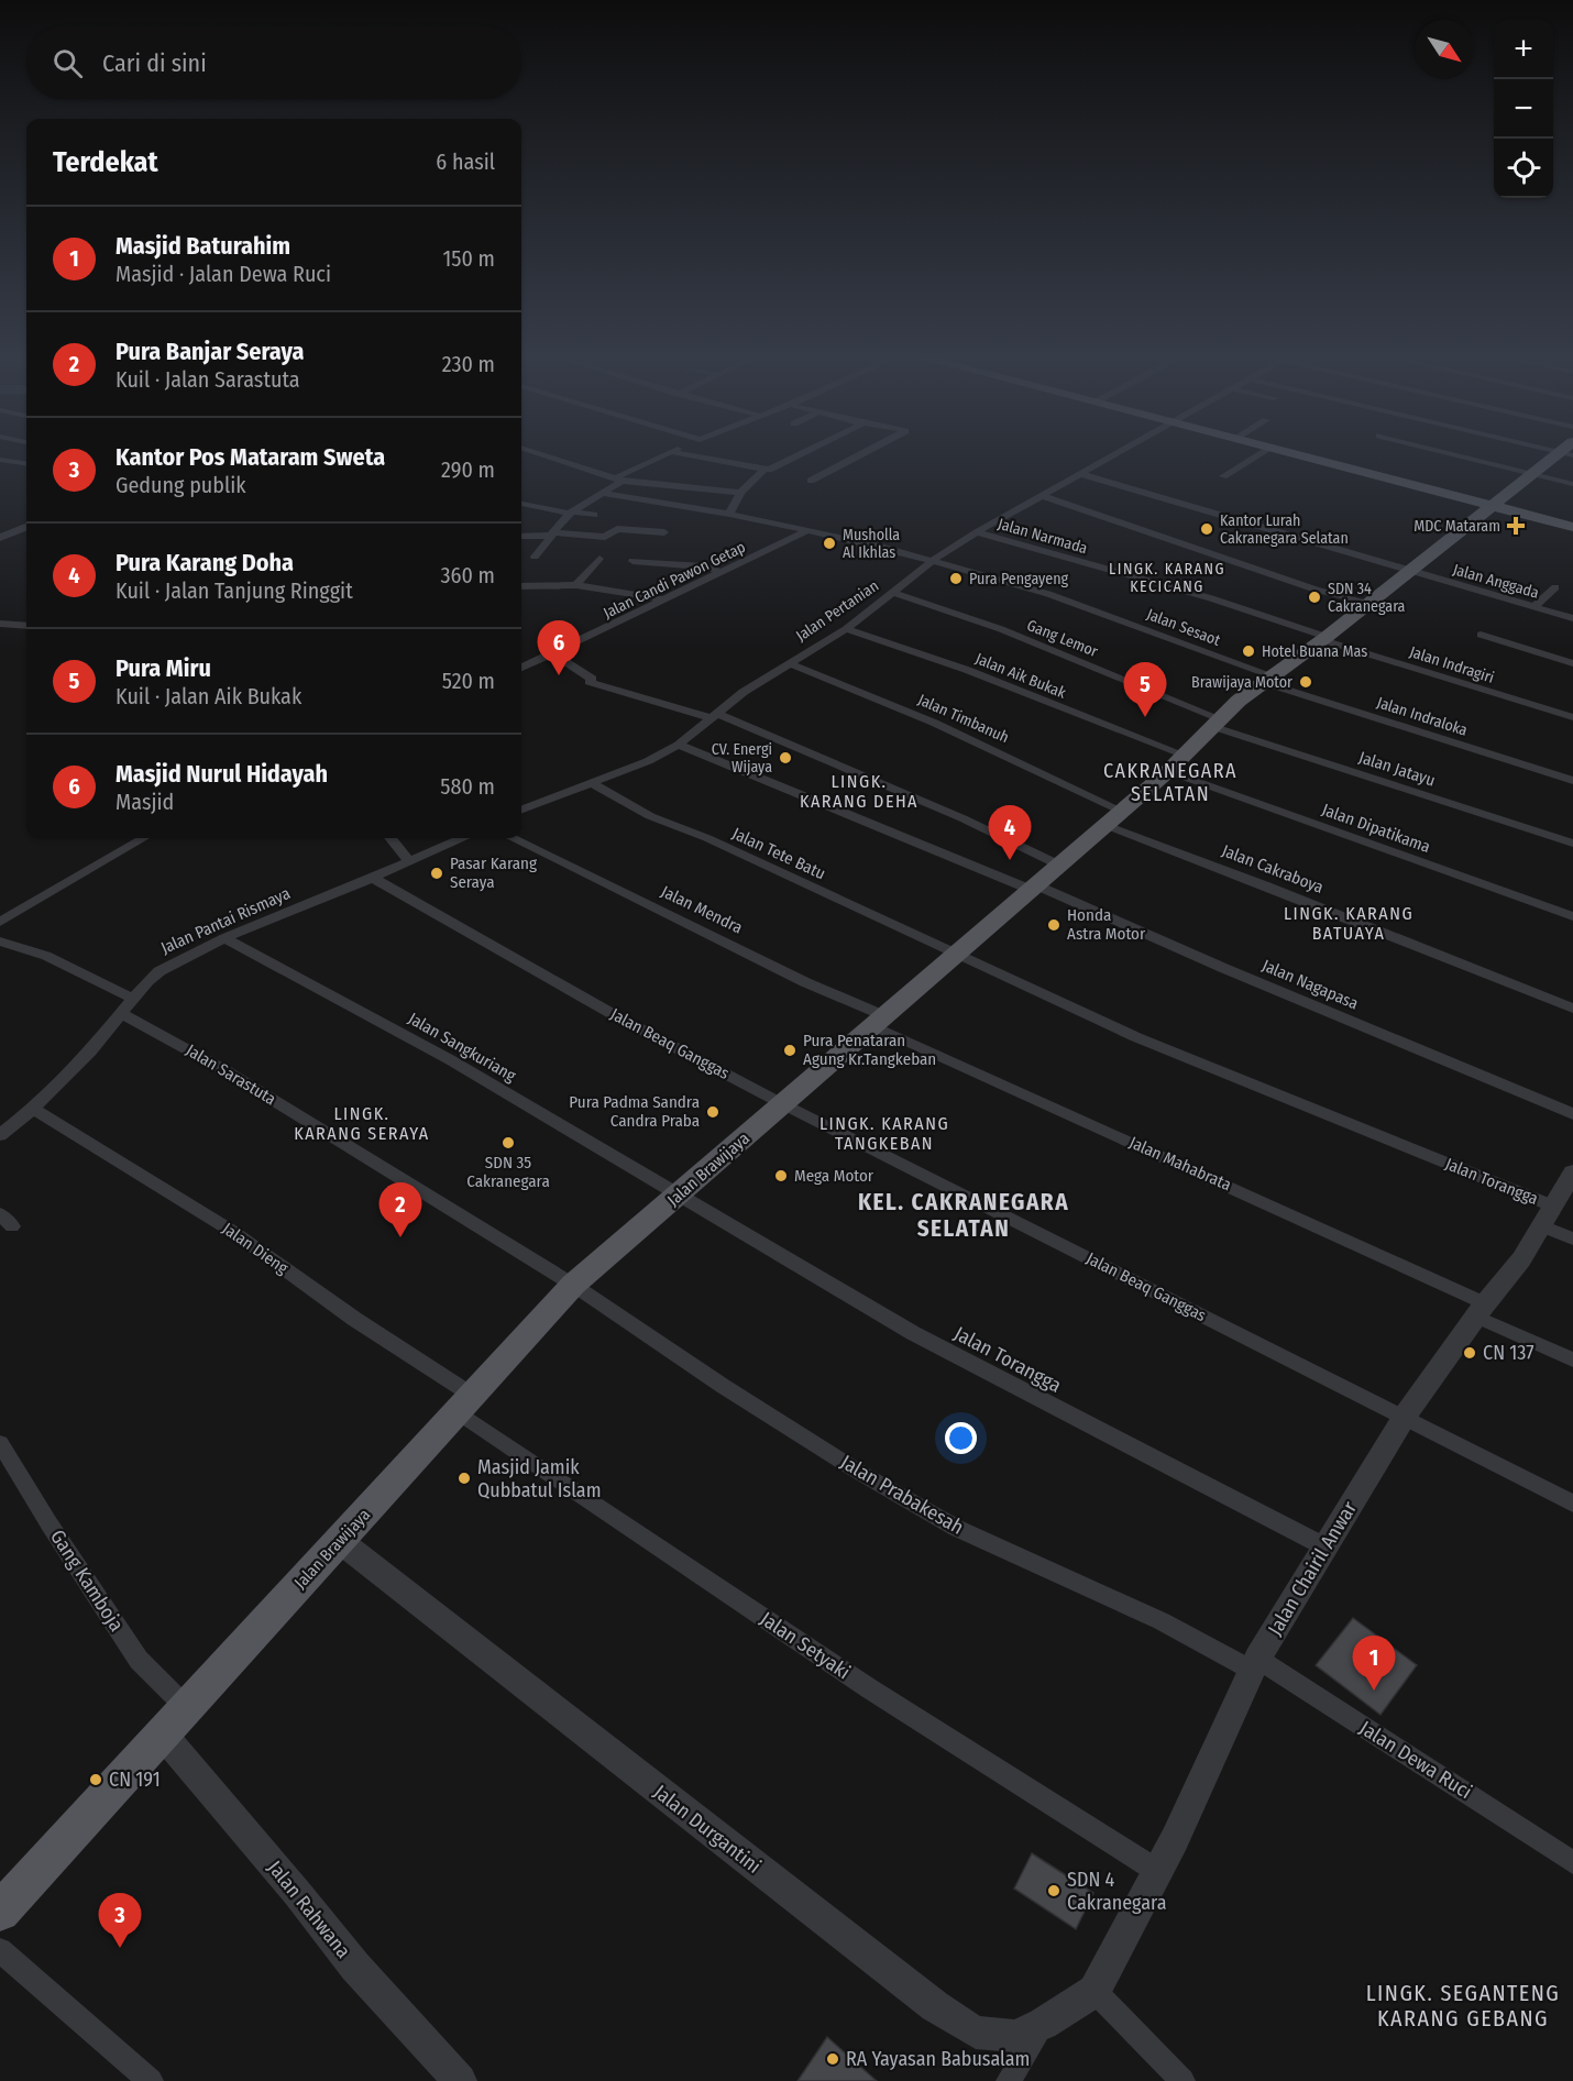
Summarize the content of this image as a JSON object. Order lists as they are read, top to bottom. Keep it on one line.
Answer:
{"streets":{"main road":["Jalan Brawijaya"],"street":["Jalan Narmada","Jalan Candi Pawon Getap","Jalan Anggada","Jalan Pertanian","Jalan Sesaot","Gang Lemor","Jalan Indragiri","Jalan Aik Bukak","Jalan Indraloka","Jalan Timbanuh","Jalan Jatayu","Jalan Dipatikama","Jalan Tete Batu","Jalan Cakraboya","Jalan Mendra","Jalan Pantai Rismaya","Jalan Nagapasa","Jalan Beaq Ganggas","Jalan Sangkuriang","Jalan Sarastuta","Jalan Mahabrata","Jalan Torangga","Jalan Dieng","Jalan Prabakesah","Jalan Chairil Anwar","Gang Kamboja","Jalan Setyaki","Jalan Dewa Ruci","Jalan Durgantini","Jalan Rahwana"]},"crossings":[["Jalan Narmada","Jalan Pertanian"],["Jalan Narmada","Jalan Indragiri"],["Jalan Narmada","Jalan Brawijaya"],["Jalan Candi Pawon Getap","Jalan Sesaot"],["Jalan Anggada","Jalan Pertanian"],["Jalan Anggada","Jalan Brawijaya"],["Jalan Pertanian","Jalan Sesaot"],["Jalan Pertanian","Gang Lemor"],["Jalan Pertanian","Jalan Aik Bukak"],["Jalan Pertanian","Jalan Timbanuh"],["Jalan Pertanian","Jalan Tete Batu"],["Jalan Pertanian","Jalan Nagapasa"],["Jalan Sesaot","Jalan Indraloka"],["Jalan Sesaot","Jalan Brawijaya"],["Gang Lemor","Jalan Jatayu"],["Gang Lemor","Jalan Brawijaya"],["Jalan Indragiri","Jalan Brawijaya"],["Jalan Aik Bukak","Jalan Dipatikama"],["Jalan Aik Bukak","Jalan Brawijaya"],["Jalan Indraloka","Jalan Brawijaya"],["Jalan Timbanuh","Jalan Cakraboya"],["Jalan Timbanuh","Jalan Brawijaya"],["Jalan Jatayu","Jalan Brawijaya"],["Jalan Dipatikama","Jalan Brawijaya"],["Jalan Tete Batu","Jalan Brawijaya"],["Jalan Tete Batu","Jalan Torangga"],["Jalan Cakraboya","Jalan Brawijaya"],["Jalan Mendra","Jalan Mahabrata"],["Jalan Mendra","Jalan Brawijaya"],["Jalan Pantai Rismaya","Jalan Beaq Ganggas"],["Jalan Pantai Rismaya","Jalan Sangkuriang"],["Jalan Pantai Rismaya","Jalan Sarastuta"],["Jalan Pantai Rismaya","Jalan Dieng"],["Jalan Nagapasa","Jalan Brawijaya"],["Jalan Beaq Ganggas","Jalan Brawijaya"],["Jalan Beaq Ganggas","Jalan Chairil Anwar"],["Jalan Sangkuriang","Jalan Brawijaya"],["Jalan Sangkuriang","Jalan Torangga"],["Jalan Sarastuta","Jalan Brawijaya"],["Jalan Sarastuta","Jalan Prabakesah"],["Jalan Mahabrata","Jalan Brawijaya"],["Jalan Mahabrata","Jalan Chairil Anwar"],["Jalan Brawijaya","Jalan Torangga"],["Jalan Brawijaya","Jalan Dieng"],["Jalan Brawijaya","Jalan Prabakesah"],["Jalan Brawijaya","Gang Kamboja"],["Jalan Brawijaya","Jalan Setyaki"],["Jalan Brawijaya","Jalan Durgantini"],["Jalan Brawijaya","Jalan Rahwana"],["Jalan Torangga","Jalan Chairil Anwar"],["Jalan Dieng","Jalan Setyaki"],["Jalan Prabakesah","Jalan Chairil Anwar"],["Jalan Prabakesah","Jalan Dewa Ruci"],["Jalan Chairil Anwar","Jalan Setyaki"],["Jalan Chairil Anwar","Jalan Dewa Ruci"],["Jalan Chairil Anwar","Jalan Durgantini"]],"districts":["LINGK. KARANG KECICANG","CAKRANEGARA SELATAN","LINGK. KARANG DEHA","LINGK. KARANG BATUAYA","LINGK. KARANG SERAYA","LINGK. KARANG TANGKEBAN","KEL. CAKRANEGARA SELATAN","LINGK. SEGANTENG KARANG GEBANG"],"places":{"health":["MDC Mataram"],"other":["Kantor Lurah Cakranegara Selatan","Musholla Al Ikhlas","Pura Pengayeng","SDN 34 Cakranegara","Hotel Buana Mas","Brawijaya Motor","CV. Energi Wijaya","Pasar Karang Seraya","Honda Astra Motor","Pura Penataran Agung Kr.Tangkeban","Pura Padma Sandra Candra Praba","SDN 35 Cakranegara","Mega Motor","CN 137","Masjid Jamik Qubbatul Islam","CN 191","SDN 4 Cakranegara","RA Yayasan Babusalam"]},"north":"bottom right","page":{"map_buttons":["+","−"],"search":"Cari di sini","heading":["Terdekat","6 hasil"],"list":[{"mark":"1","name":"Masjid Baturahim","note":"Masjid · Jalan Dewa Ruci","value":"150 m"},{"mark":"2","name":"Pura Banjar Seraya","note":"Kuil · Jalan Sarastuta","value":"230 m"},{"mark":"3","name":"Kantor Pos Mataram Sweta","note":"Gedung publik","value":"290 m"},{"mark":"4","name":"Pura Karang Doha","note":"Kuil · Jalan Tanjung Ringgit","value":"360 m"},{"mark":"5","name":"Pura Miru","note":"Kuil · Jalan Aik Bukak","value":"520 m"},{"mark":"6","name":"Masjid Nurul Hidayah","note":"Masjid","value":"580 m"}],"pins":["6","5","4","2","1","3"]}}
